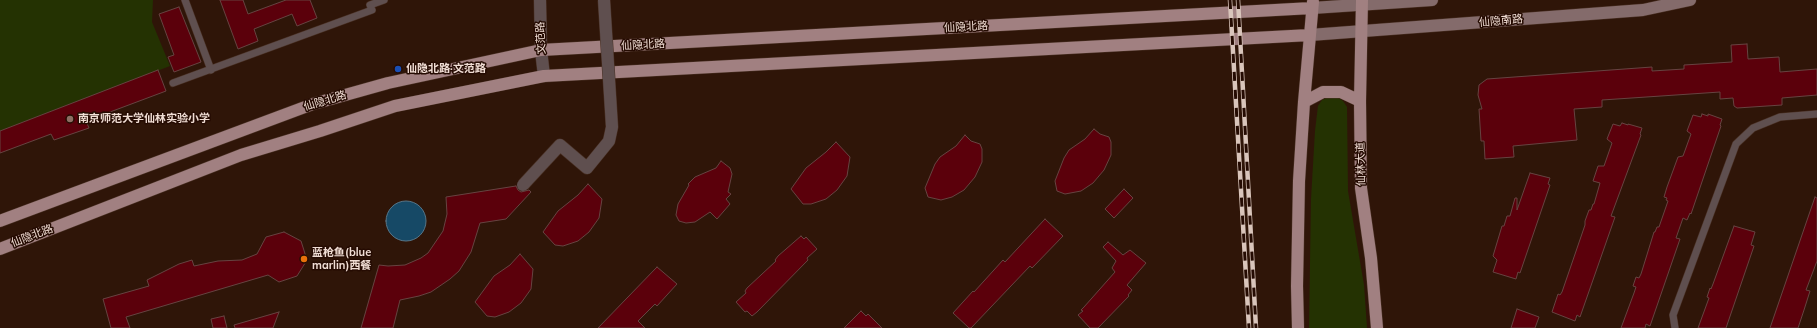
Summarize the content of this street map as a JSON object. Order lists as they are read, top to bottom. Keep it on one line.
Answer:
{"streets":{"main road":["仙隐北路","仙林大道"],"street":["仙隐南路","文范路"]},"crossings":[["仙隐南路","仙隐北路"],["仙隐南路","仙林大道"],["仙隐北路","文范路"]],"places":["仙隐北路·文范路","南京师范大学仙林实验小学","蓝枪鱼(blue marlin)西餐"]}
